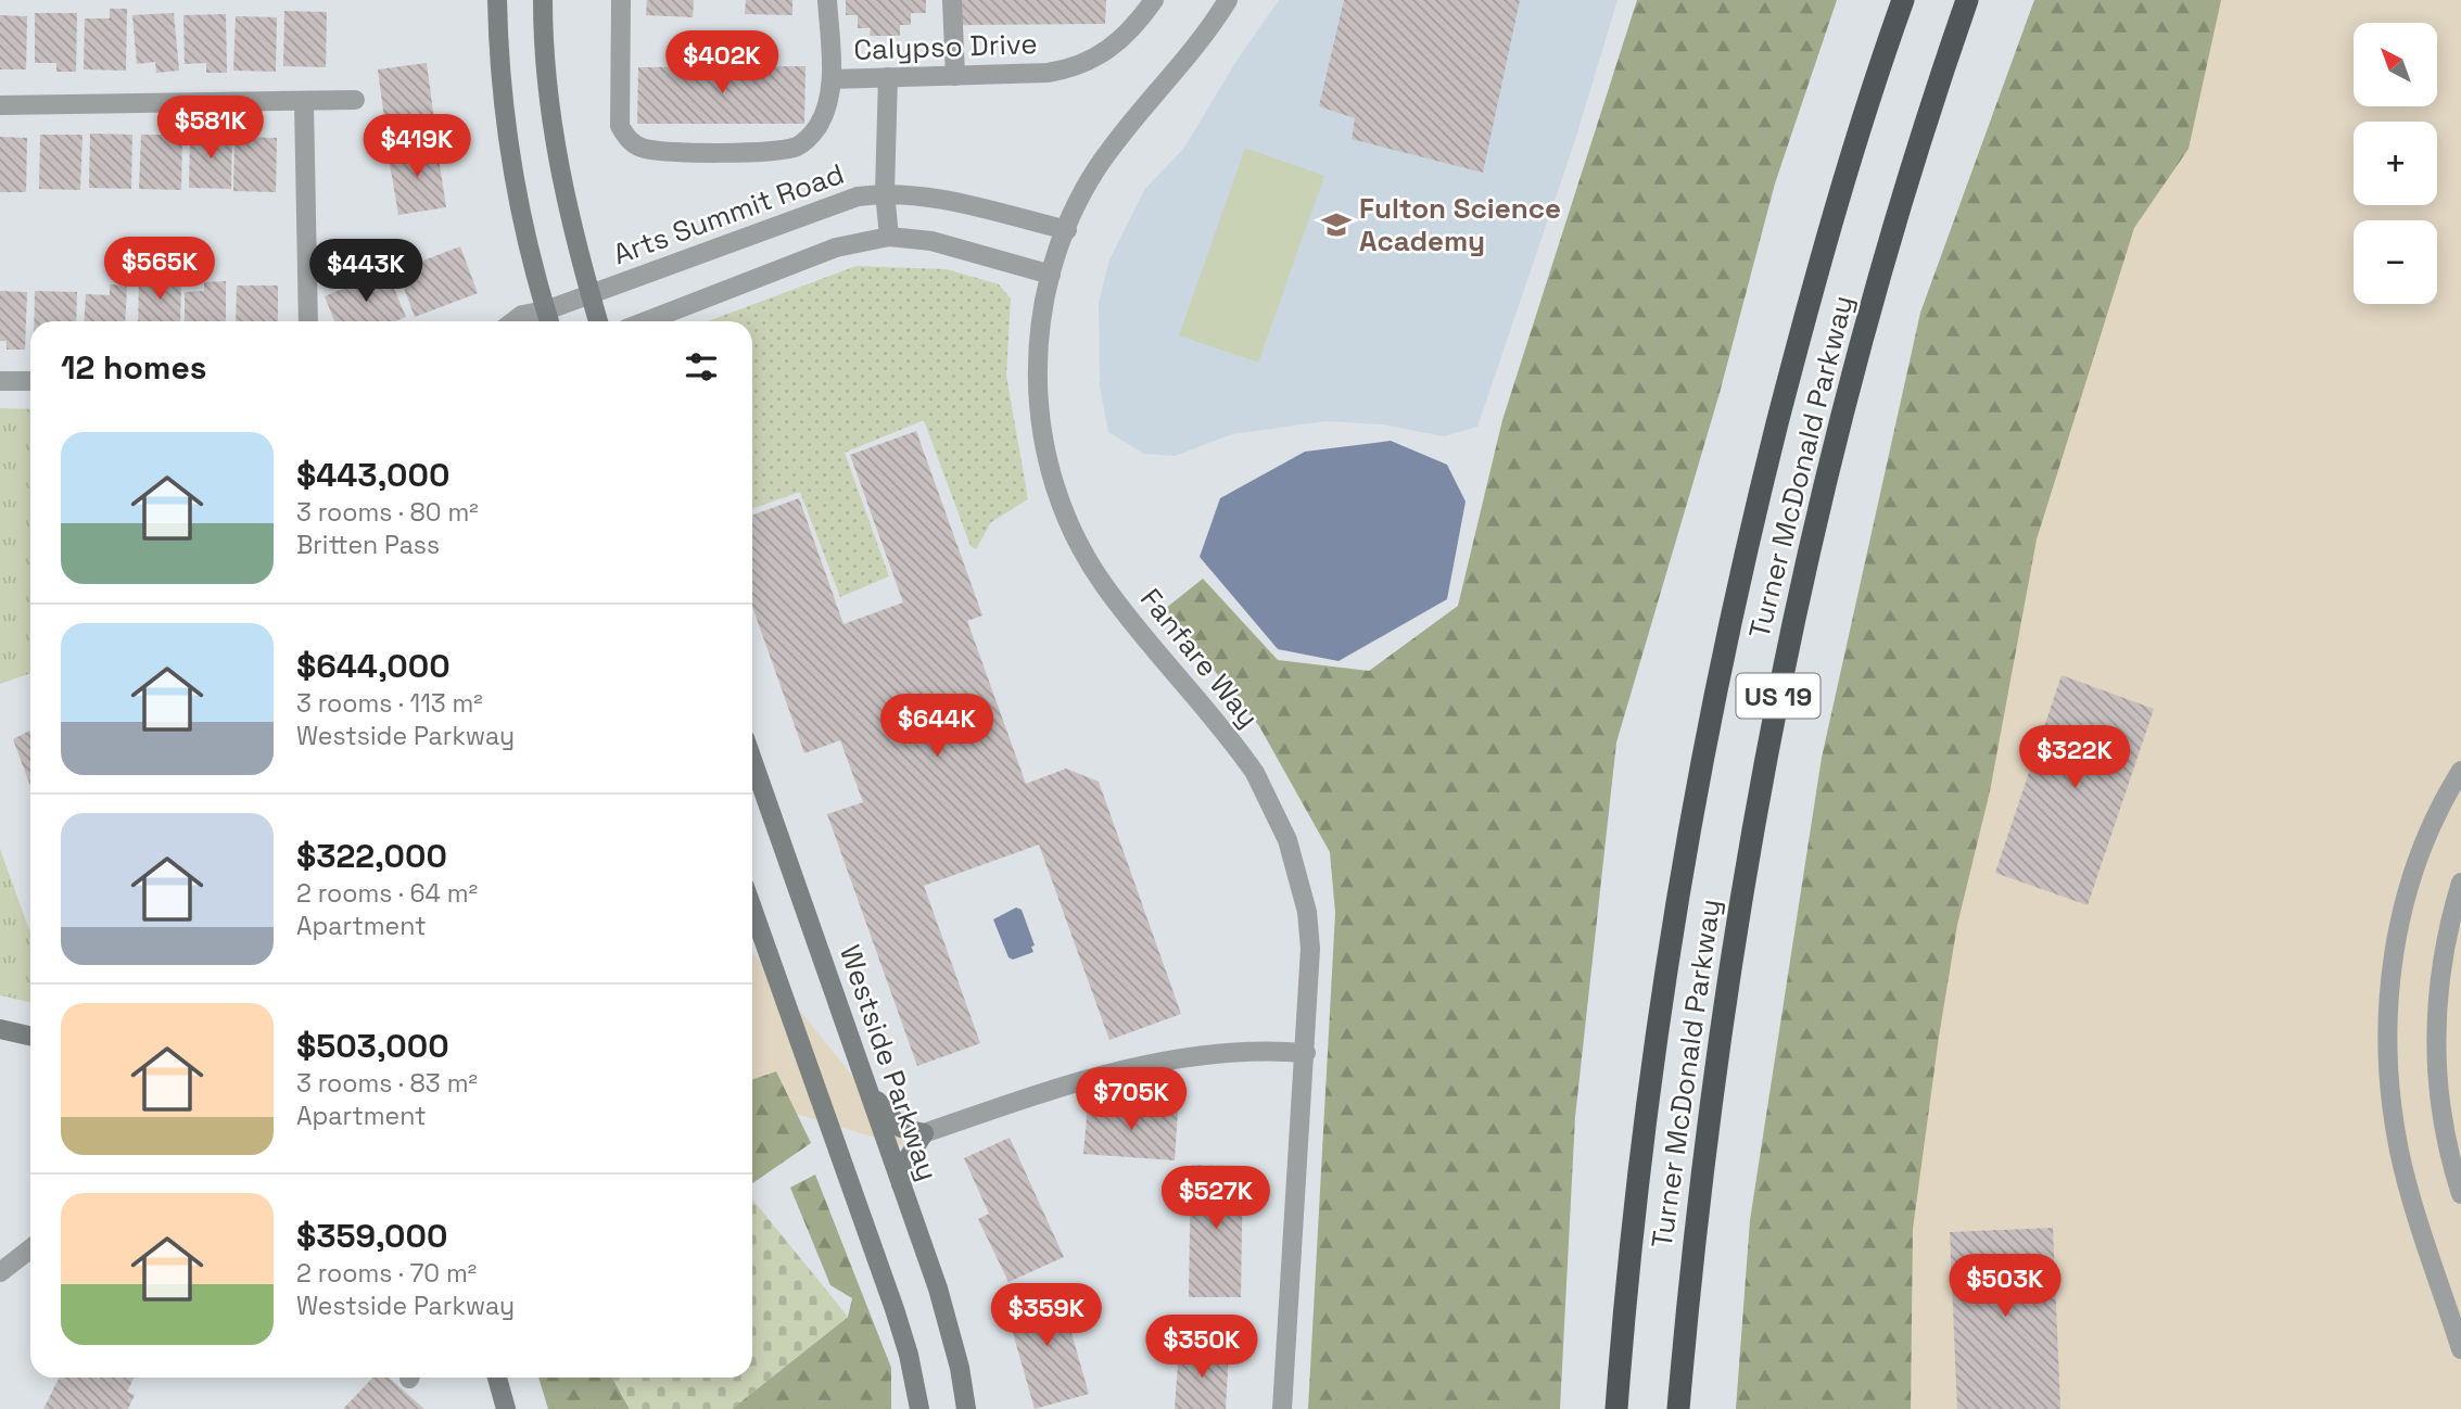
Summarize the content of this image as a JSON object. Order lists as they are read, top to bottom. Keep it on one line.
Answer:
{"streets":{"highway":["Turner McDonald Parkway","US 19"],"main road":["Westside Parkway"],"street":["Calypso Drive","Arts Summit Road","Fanfare Way"]},"crossings":[["Arts Summit Road","Fanfare Way"]],"places":{"school or university":["Fulton Science Academy"]},"north":"top left","page":{"map_buttons":["+","−"],"price":["$402K","$581K","$419K","$565K","$443K","$644K","$322K","$705K","$527K","$503K","$359K","$350K"],"heading":"12 homes","list":[{"name":"$443,000","note":"3 rooms · 80 m² · Britten Pass"},{"name":"$644,000","note":"3 rooms · 113 m² · Westside Parkway"},{"name":"$322,000","note":"2 rooms · 64 m² · Apartment"},{"name":"$503,000","note":"3 rooms · 83 m² · Apartment"},{"name":"$359,000","note":"2 rooms · 70 m² · Westside Parkway"}]}}
